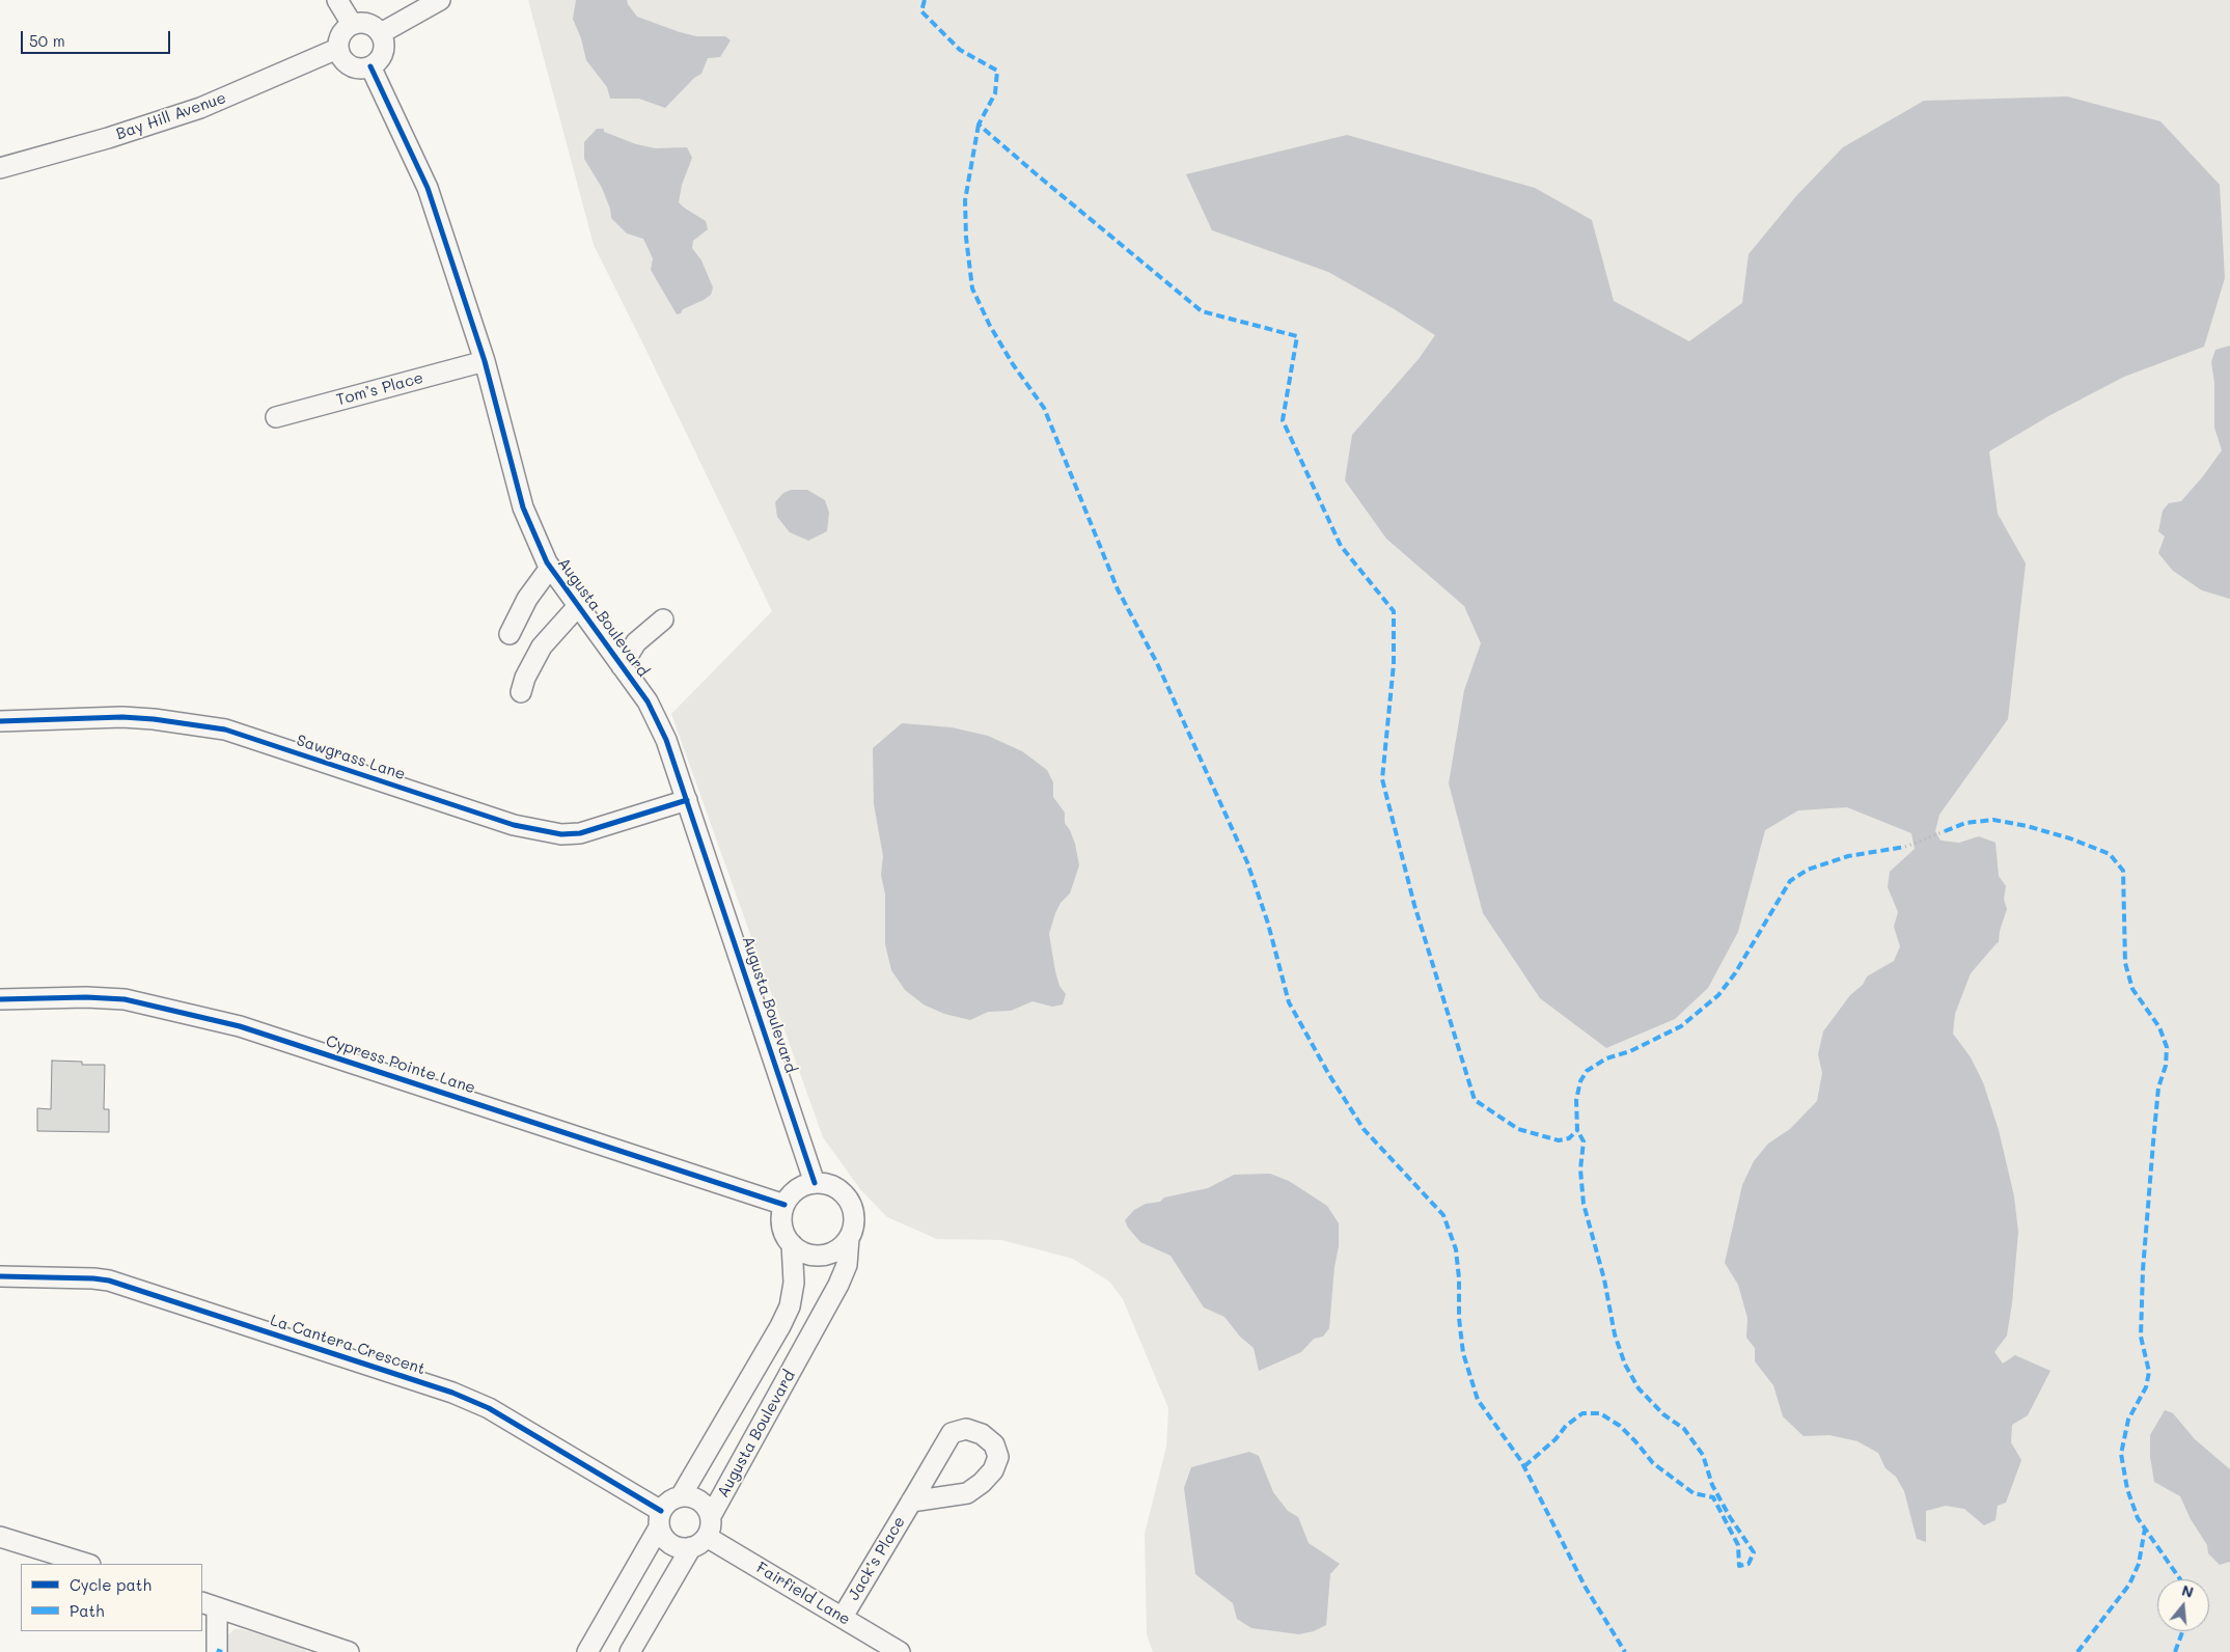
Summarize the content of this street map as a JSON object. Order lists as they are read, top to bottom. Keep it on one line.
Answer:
{"streets":{"street":["Bay Hill Avenue","Tom’s Place","Augusta Boulevard","Sawgrass Lane","Cypress Pointe Lane","La Cantera Crescent","Jack’s Place","Fairfield Lane"]},"crossings":[["Bay Hill Avenue","Augusta Boulevard"],["Tom’s Place","Augusta Boulevard"],["Augusta Boulevard","Sawgrass Lane"],["Augusta Boulevard","Cypress Pointe Lane"],["Augusta Boulevard","La Cantera Crescent"],["Augusta Boulevard","Fairfield Lane"],["La Cantera Crescent","Fairfield Lane"],["Jack’s Place","Fairfield Lane"]],"legend":["Cycle path","Path"],"scale_bar":"50 m","north":"top"}
